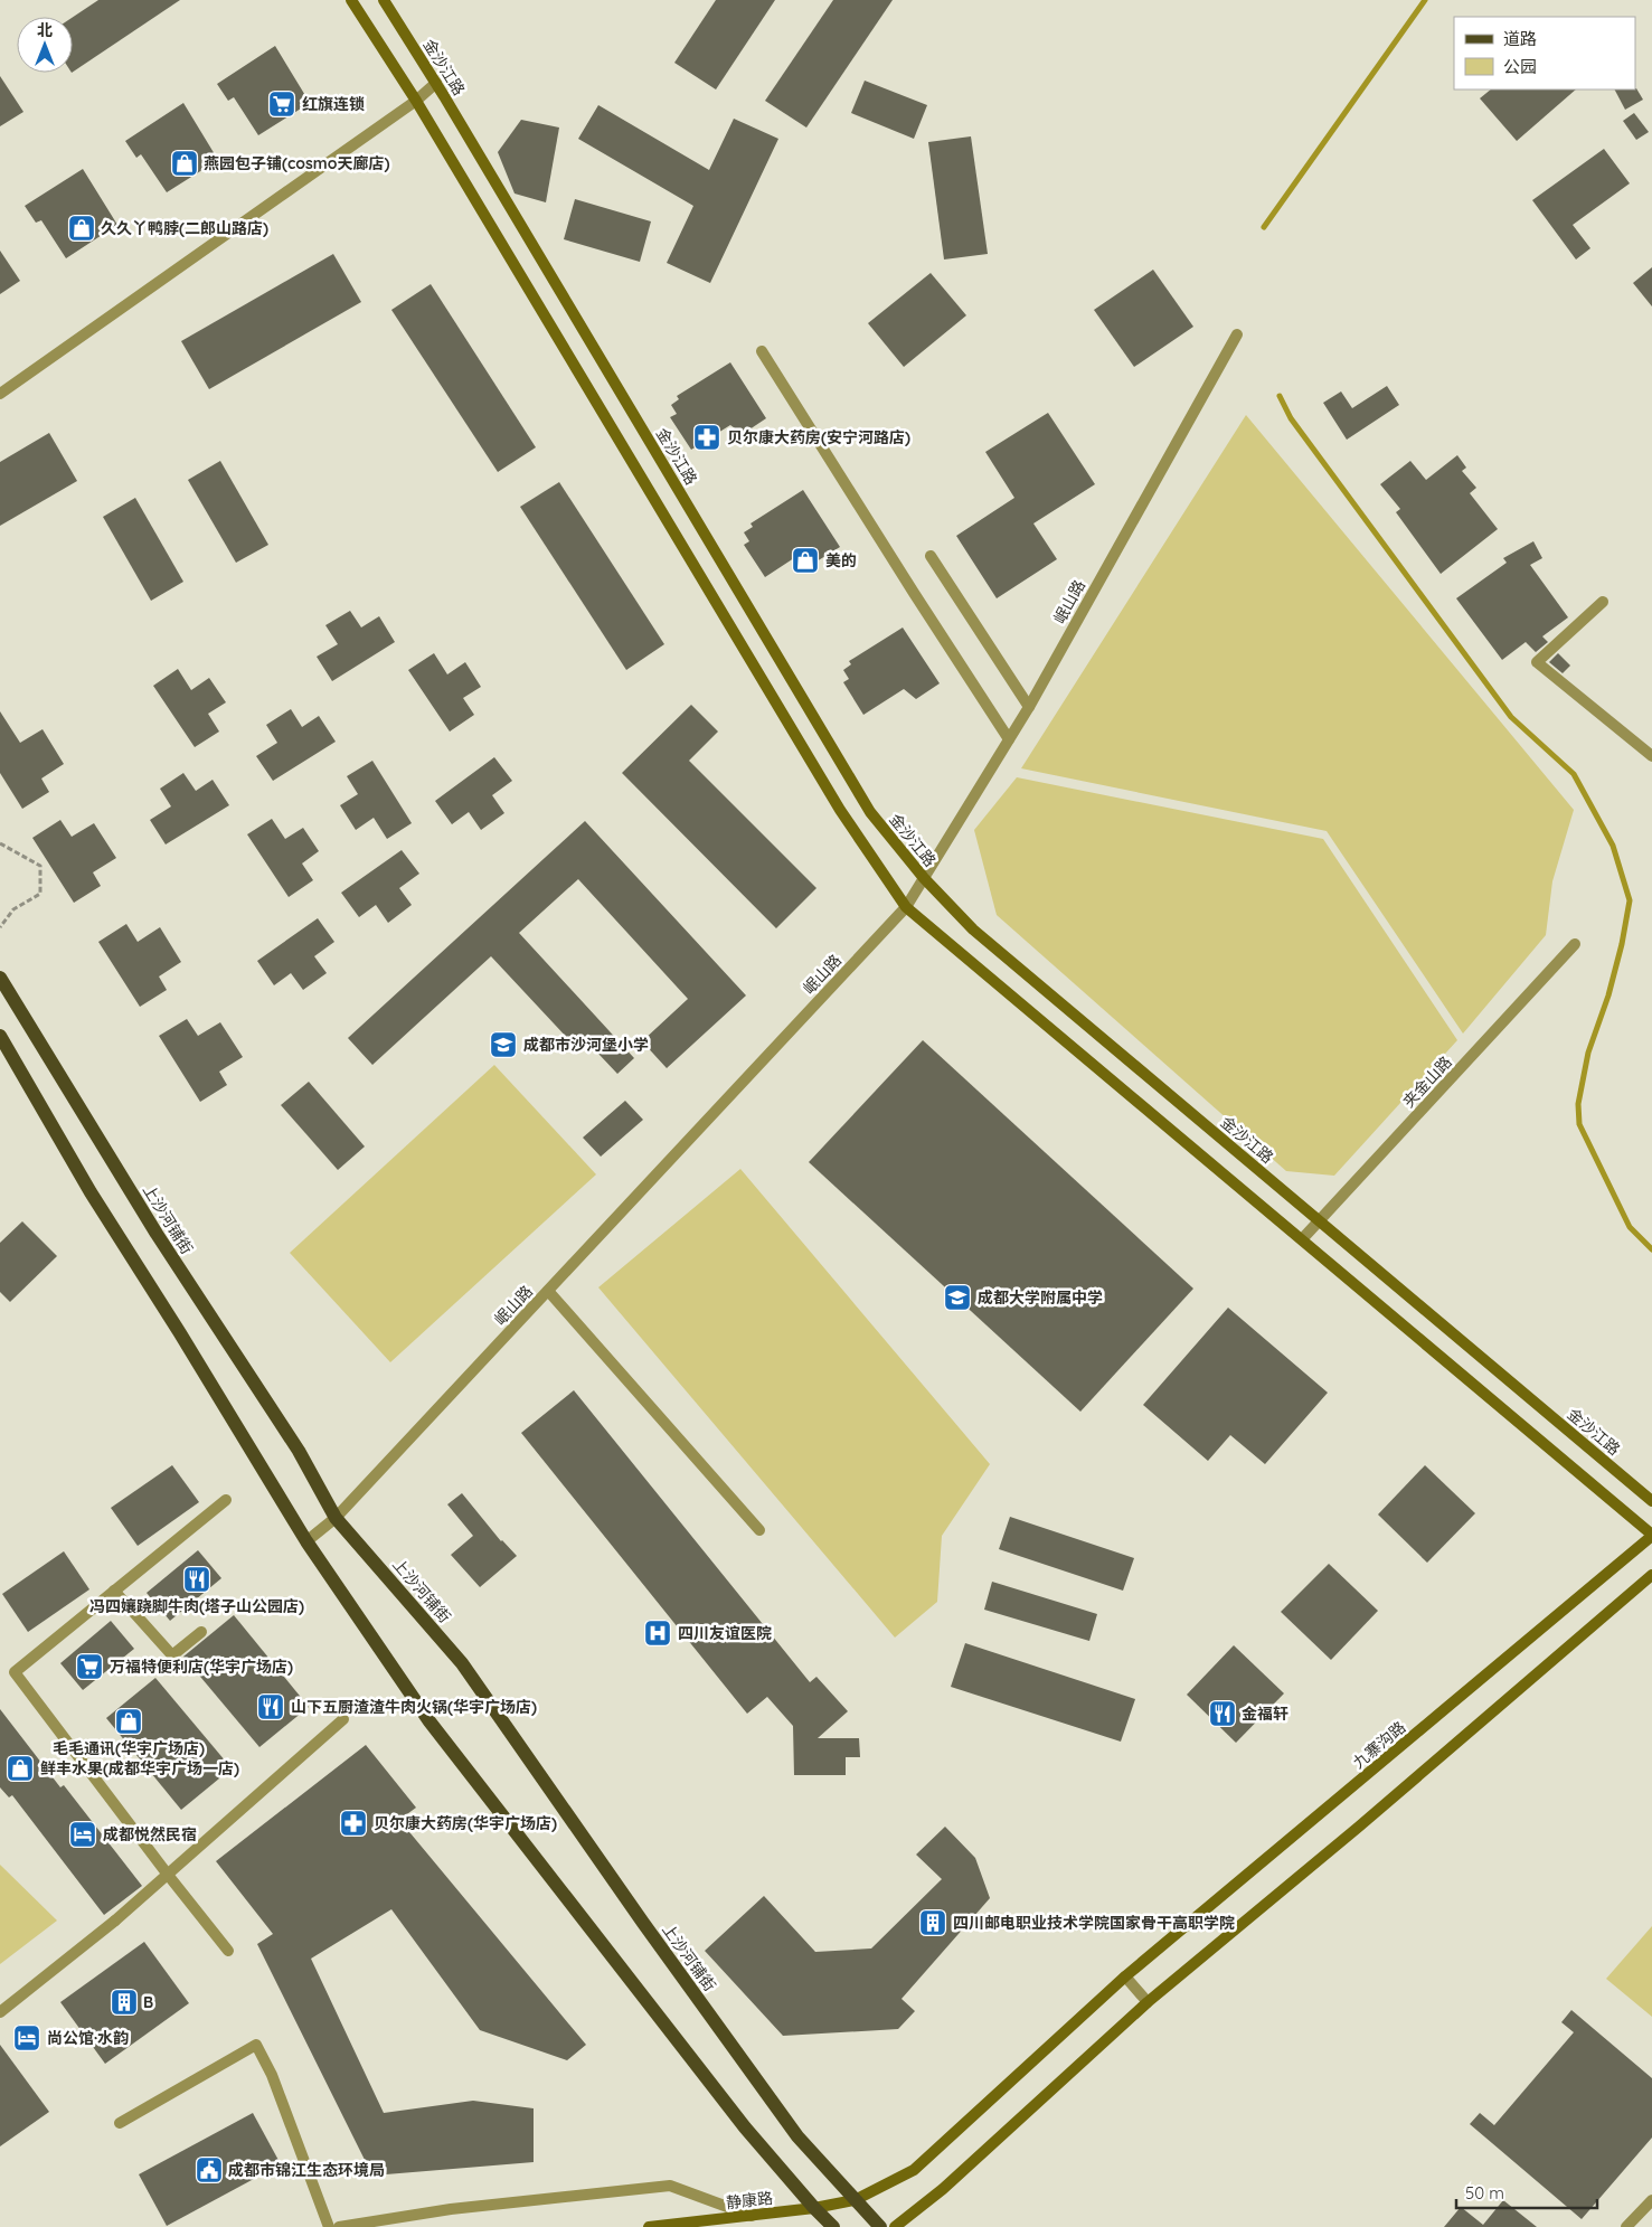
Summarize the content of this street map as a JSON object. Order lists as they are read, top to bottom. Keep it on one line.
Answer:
{"streets":{"main road":["上沙河铺街"],"street":["金沙江路","岷山路","夹金山路","九寨沟路","静康路"]},"crossings":[["金沙江路","岷山路"],["金沙江路","夹金山路"],["岷山路","上沙河铺街"],["上沙河铺街","九寨沟路"],["上沙河铺街","静康路"],["九寨沟路","静康路"]],"places":{"supermarket":["红旗连锁","万福特便利店(华宇广场店)"],"shop":["燕园包子铺(cosmo天廊店)","久久丫鸭脖(二郎山路店)","美的","毛毛通讯(华宇广场店)","鲜丰水果(成都华宇广场一店)"],"pharmacy":["贝尔康大药房(安宁河路店)","贝尔康大药房(华宇广场店)"],"school or university":["成都市沙河堡小学","成都大学附属中学"],"restaurant":["冯四孃跷脚牛肉(塔子山公园店)","山下五厨渣渣牛肉火锅(华宇广场店)","金福轩"],"hospital":["四川友谊医院"],"hotel":["成都悦然民宿","尚公馆·水韵"],"building":["四川邮电职业技术学院国家骨干高职学院","B"],"public building":["成都市锦江生态环境局"]},"legend":["道路","公园"],"scale_bar":"50 m","north":"top"}
